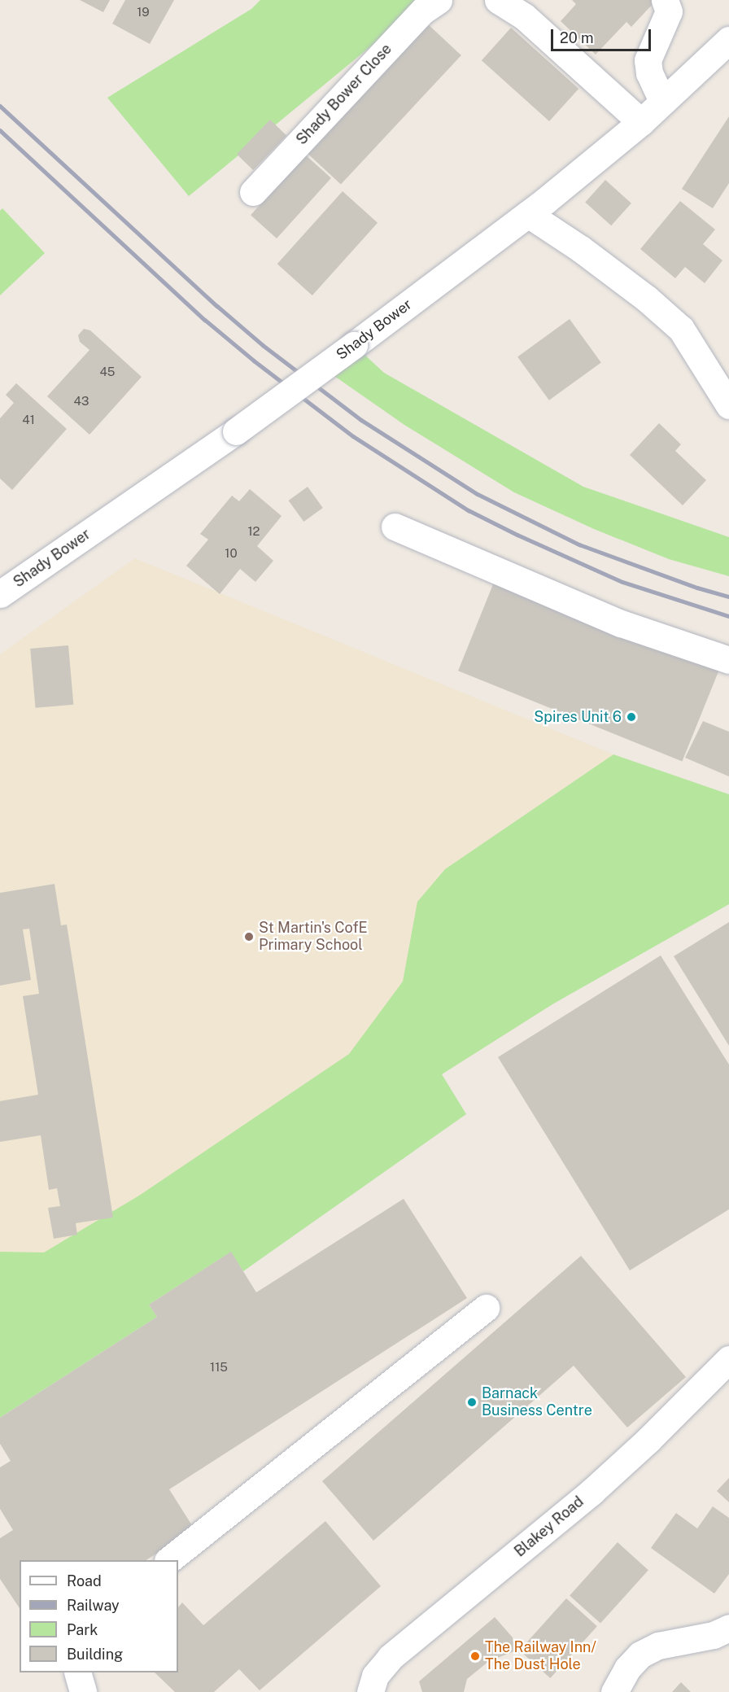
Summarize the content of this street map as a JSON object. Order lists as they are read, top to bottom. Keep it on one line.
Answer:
{"streets":{"street":["Shady Bower Close","Shady Bower","Blakey Road"]},"places":["Spires Unit 6","St Martin's CofE Primary School","Barnack Business Centre","The Railway Inn/ The Dust Hole"],"house_numbers":["19","45","43","41","12","10","115"],"legend":["Road","Railway","Park","Building"],"scale_bar":"20 m"}
